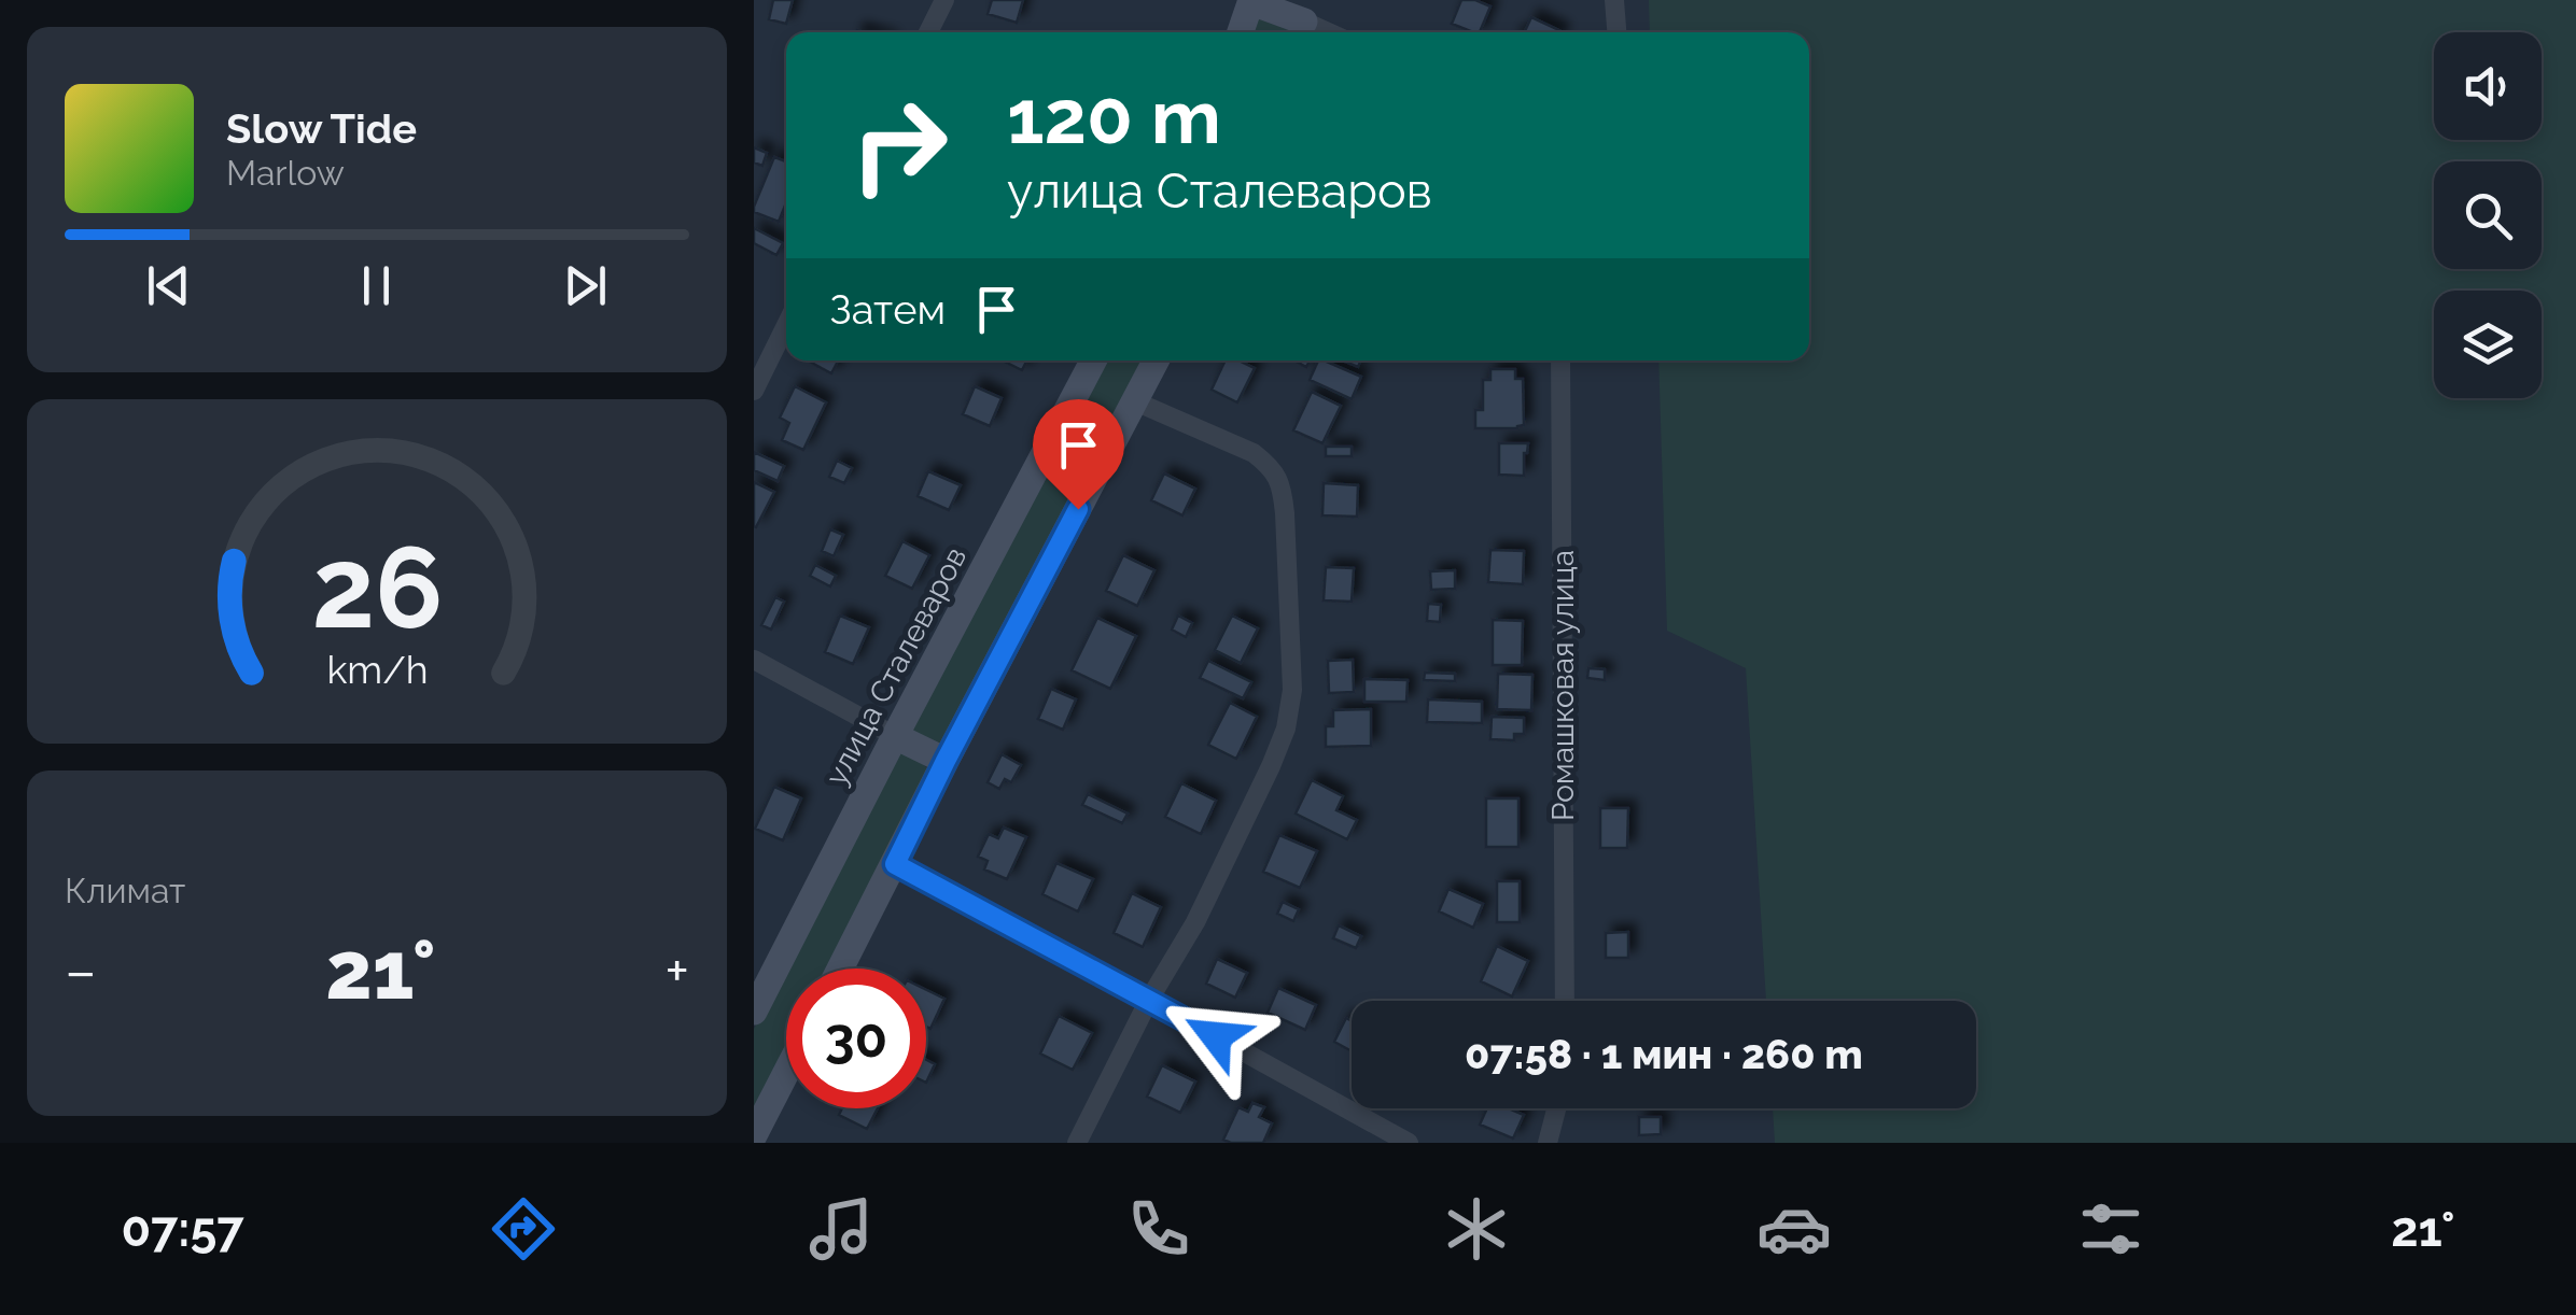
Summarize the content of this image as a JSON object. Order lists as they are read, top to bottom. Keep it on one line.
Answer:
{"streets":{"main road":["улица Сталеваров"],"street":["Ромашковая улица"]},"page":{"turn":["120 m","улица Сталеваров"],"song":["Slow Tide","Marlow"],"then":"Затем","tile":"Климат","heat":["−","21°","+"],"limit":"30","trip":"07:58 · 1 мин · 260 m","tabs":["07:57","21°"],"gauge":["26","km/h"]}}
